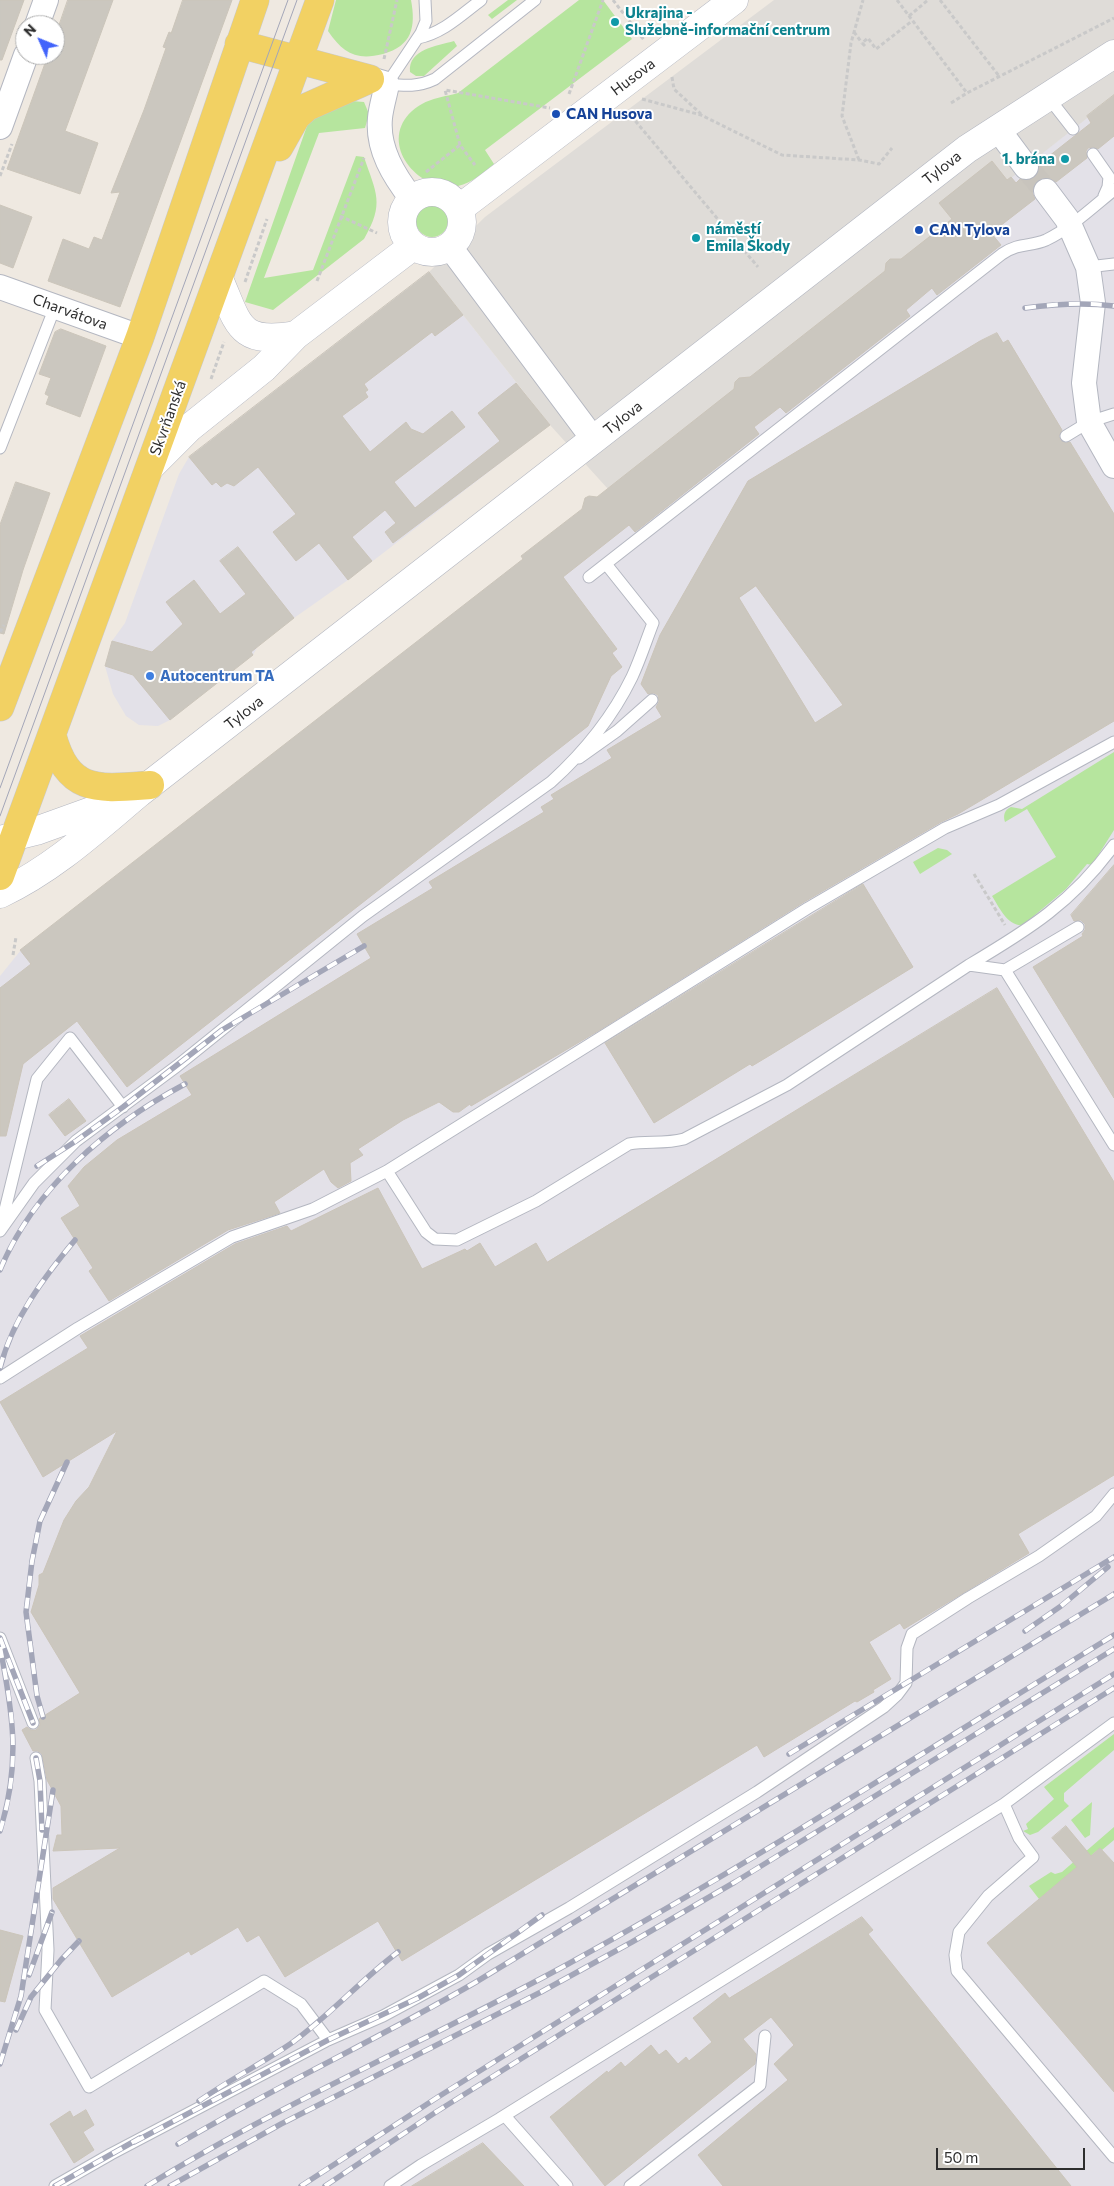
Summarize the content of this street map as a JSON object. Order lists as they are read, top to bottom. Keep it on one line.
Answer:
{"streets":{"main road":["Skvrňanská"],"street":["Husova","Tylova","Charvátova"]},"crossings":[["Tylova","Skvrňanská"]],"places":["Ukrajina - Služebně-informační centrum","CAN Husova","1. brána","CAN Tylova","náměstí Emila Škody","Autocentrum TA"],"scale_bar":"50 m","north":"top left"}
